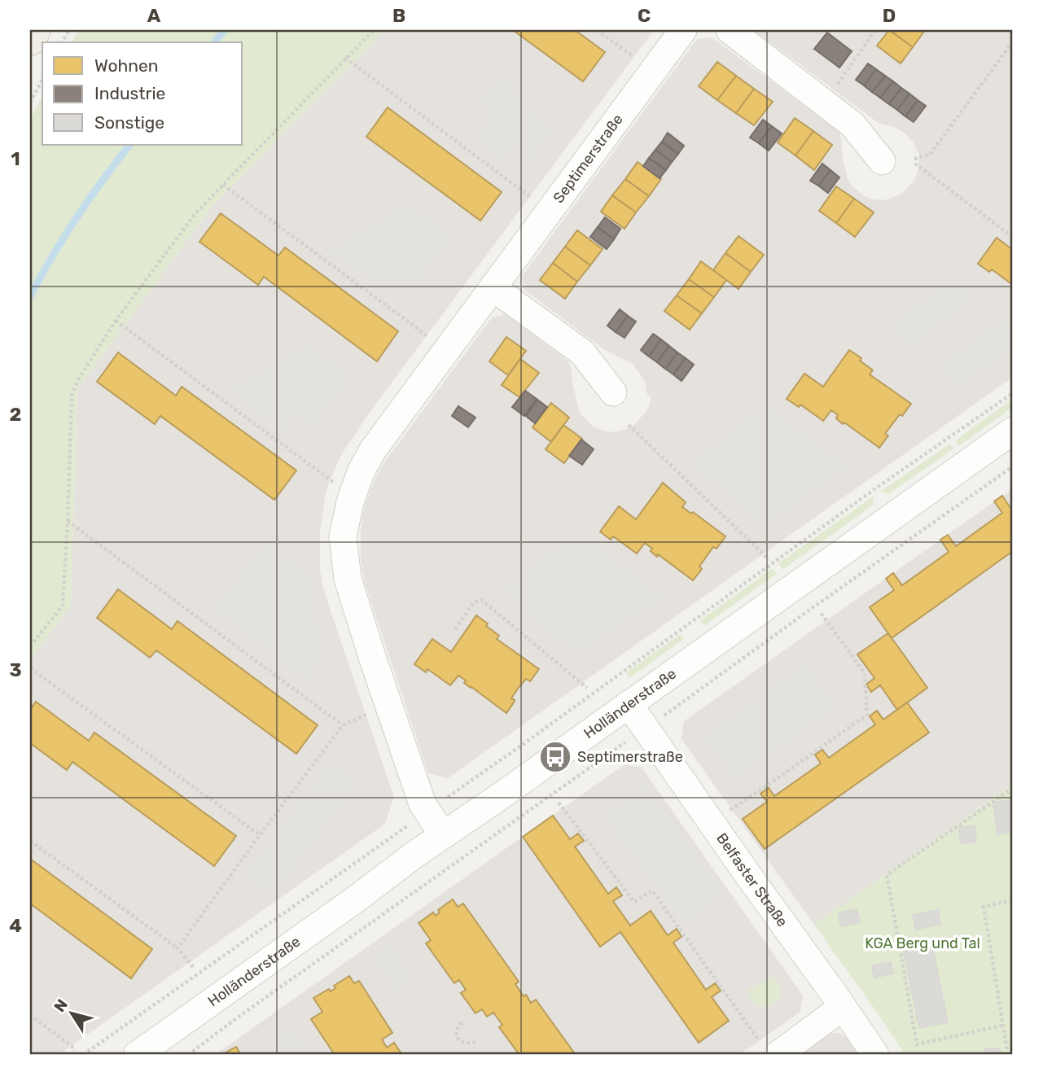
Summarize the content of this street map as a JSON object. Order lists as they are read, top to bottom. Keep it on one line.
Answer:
{"streets":{"street":["Septimerstraße","Holländerstraße","Belfaster Straße"]},"crossings":[["Septimerstraße","Holländerstraße"],["Holländerstraße","Belfaster Straße"]],"parks":["KGA Berg und Tal"],"places":{"bus stop":["Septimerstraße"]},"legend":["Wohnen","Industrie","Sonstige"],"north":"top left","grid":{"columns":["A","B","C","D"],"rows":["1","2","3","4"]}}
